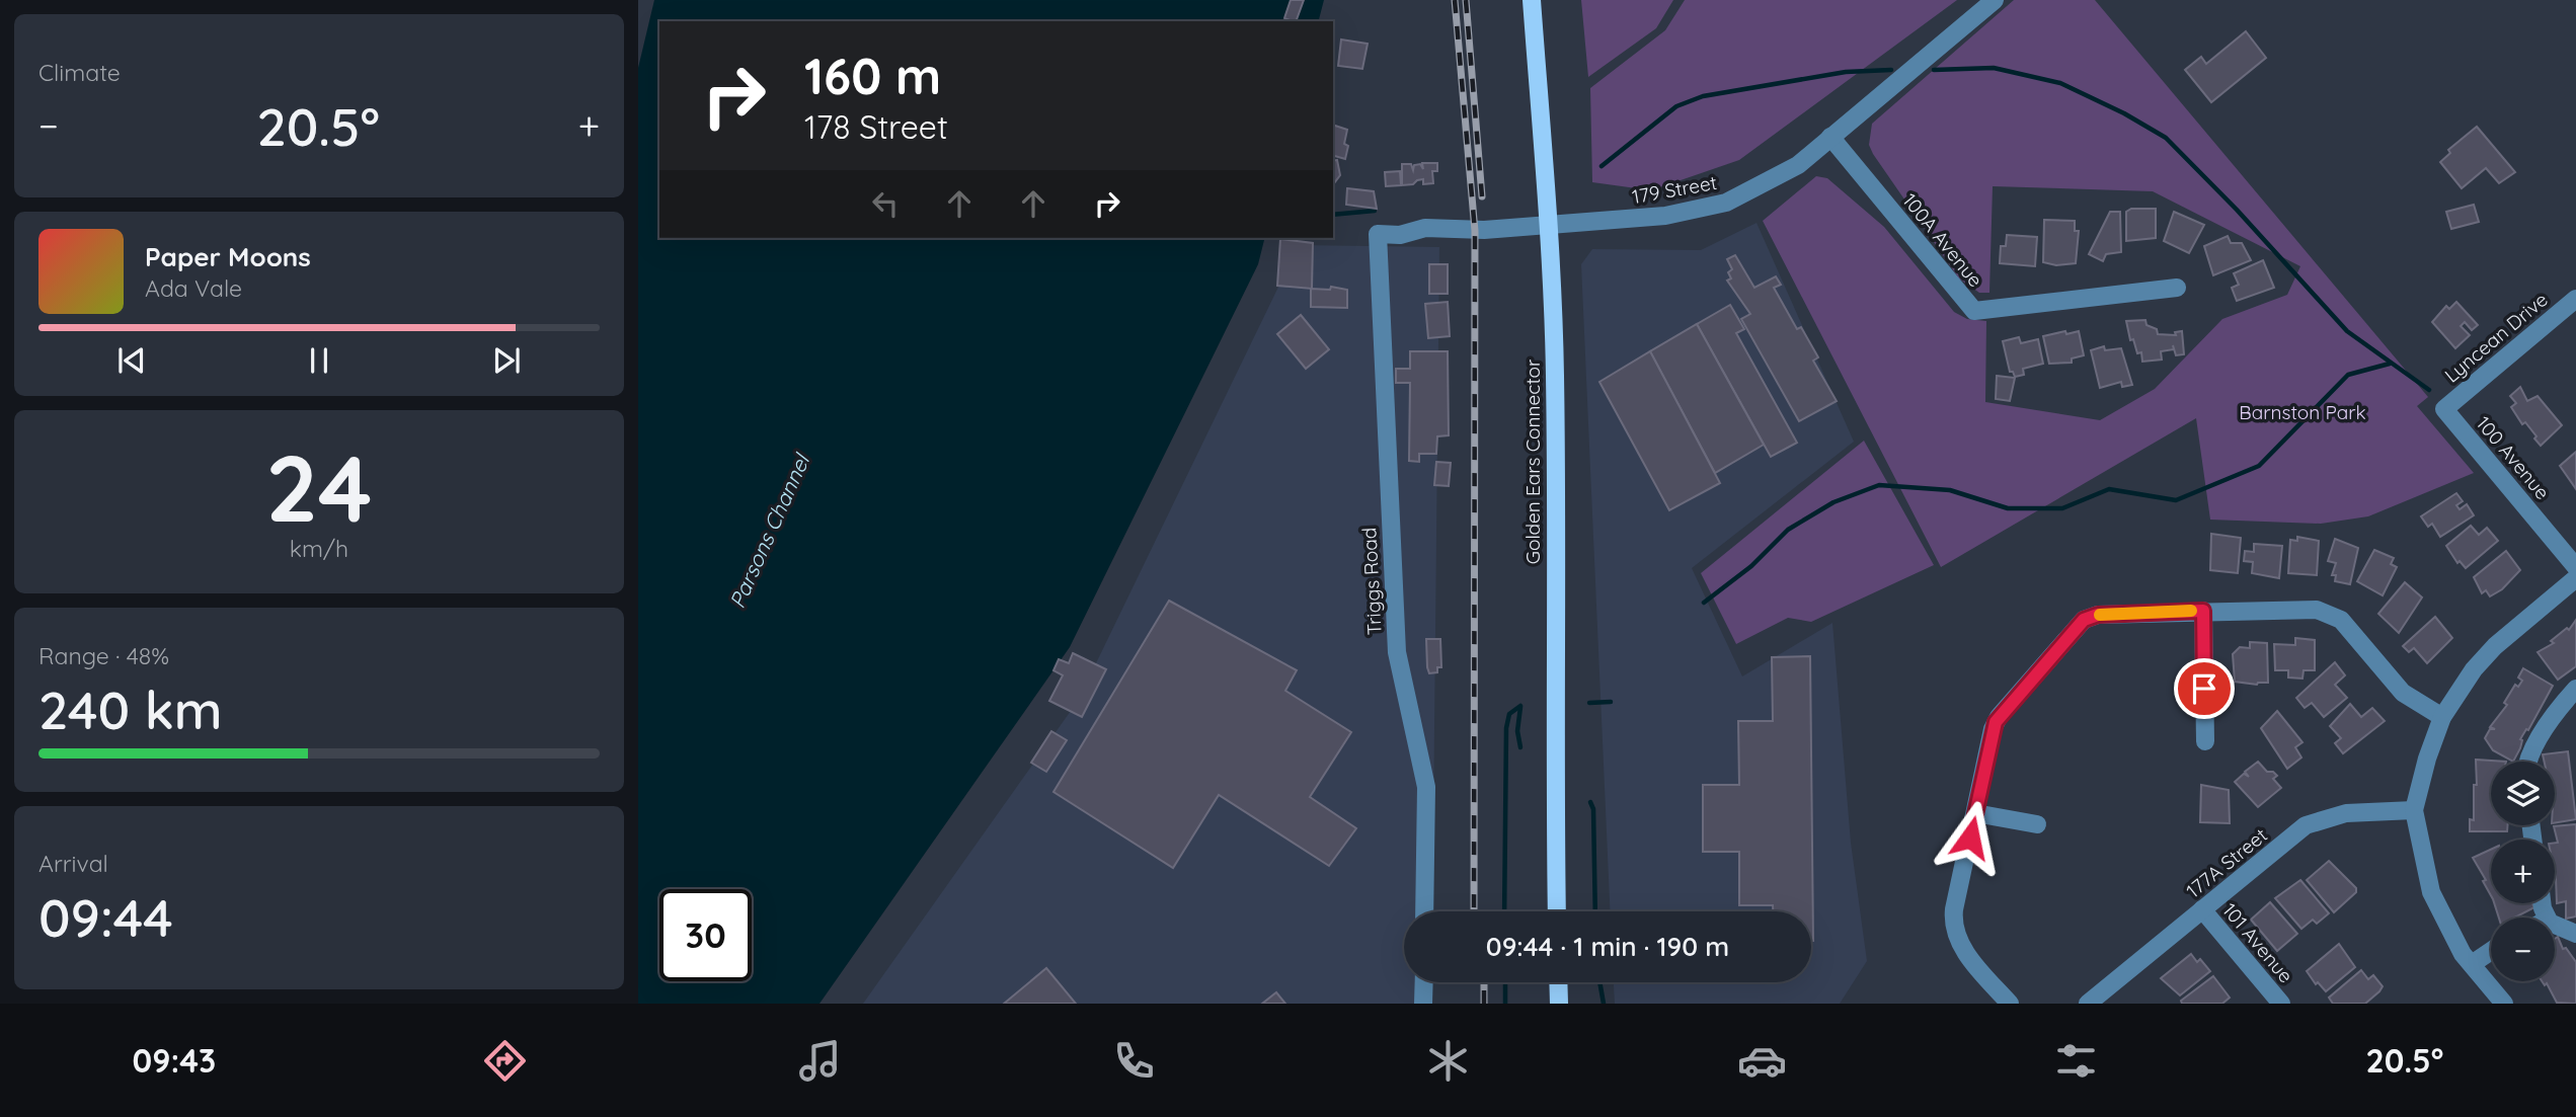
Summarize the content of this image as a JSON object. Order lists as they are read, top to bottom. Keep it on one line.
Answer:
{"streets":{"main road":["Golden Ears Connector"],"street":["179 Street","100A Avenue","Lyncean Drive","100 Avenue","Triggs Road","177A Street","101 Avenue"]},"crossings":[["179 Street","100A Avenue"],["179 Street","Golden Ears Connector"],["179 Street","Triggs Road"],["Lyncean Drive","100 Avenue"],["177A Street","101 Avenue"]],"water":["Parsons Channel"],"parks":["Barnston Park"],"page":{"tile":["Climate",["24","km/h"],["Range · 48%","240 km"],["Arrival","09:44"]],"turn":["160 m","178 Street"],"heat":["−","20.5°","+"],"song":["Paper Moons","Ada Vale"],"map_buttons":["+","−"],"limit":"30","trip":"09:44 · 1 min · 190 m","tabs":["09:43","20.5°"]}}
